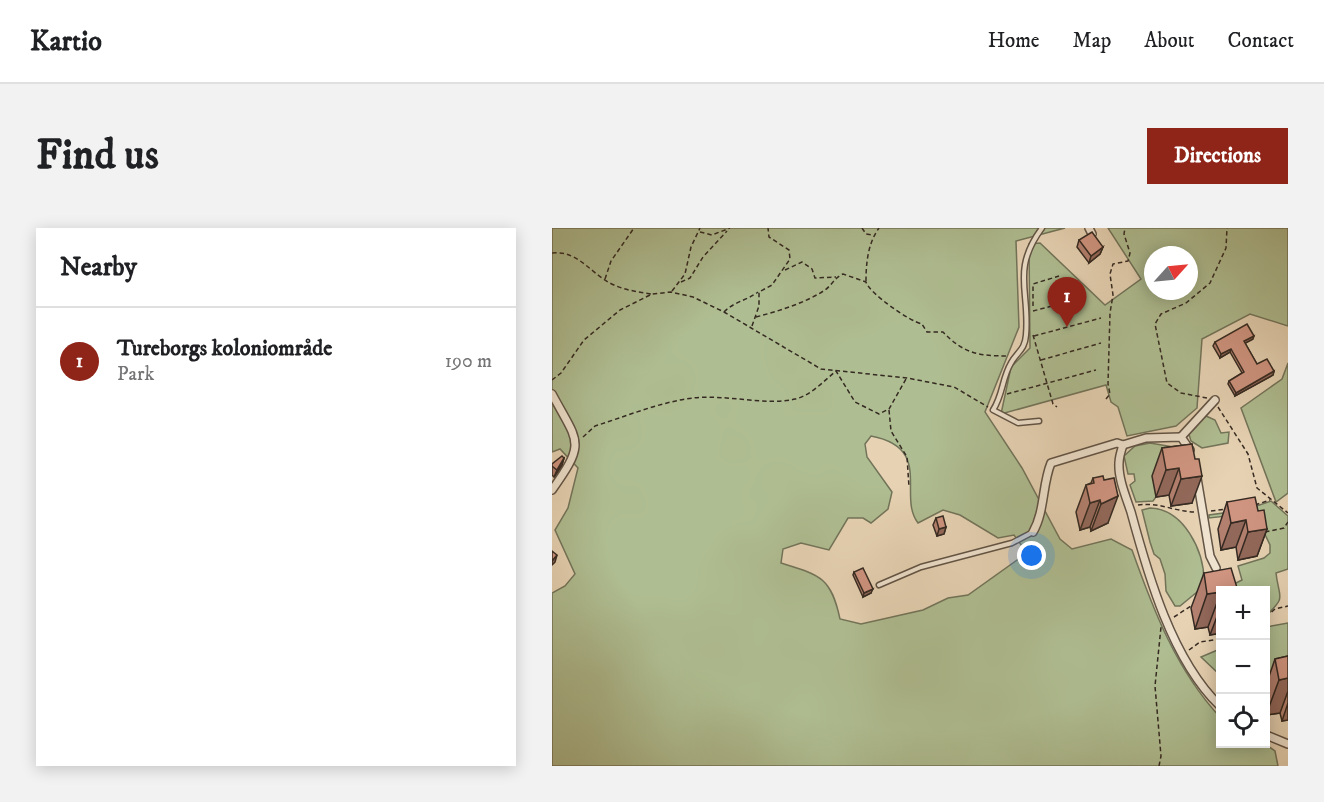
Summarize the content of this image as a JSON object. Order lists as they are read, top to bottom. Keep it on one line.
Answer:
{"north":"top right","page":{"header":"Kartio","nav":["Home","Map","About","Contact"],"buttons":"Directions","title":"Find us","heading":"Nearby","pins":"1","list":[{"mark":"1","name":"Tureborgs koloniområde","note":"Park","value":"190 m"}],"map_buttons":["+","−"]}}
